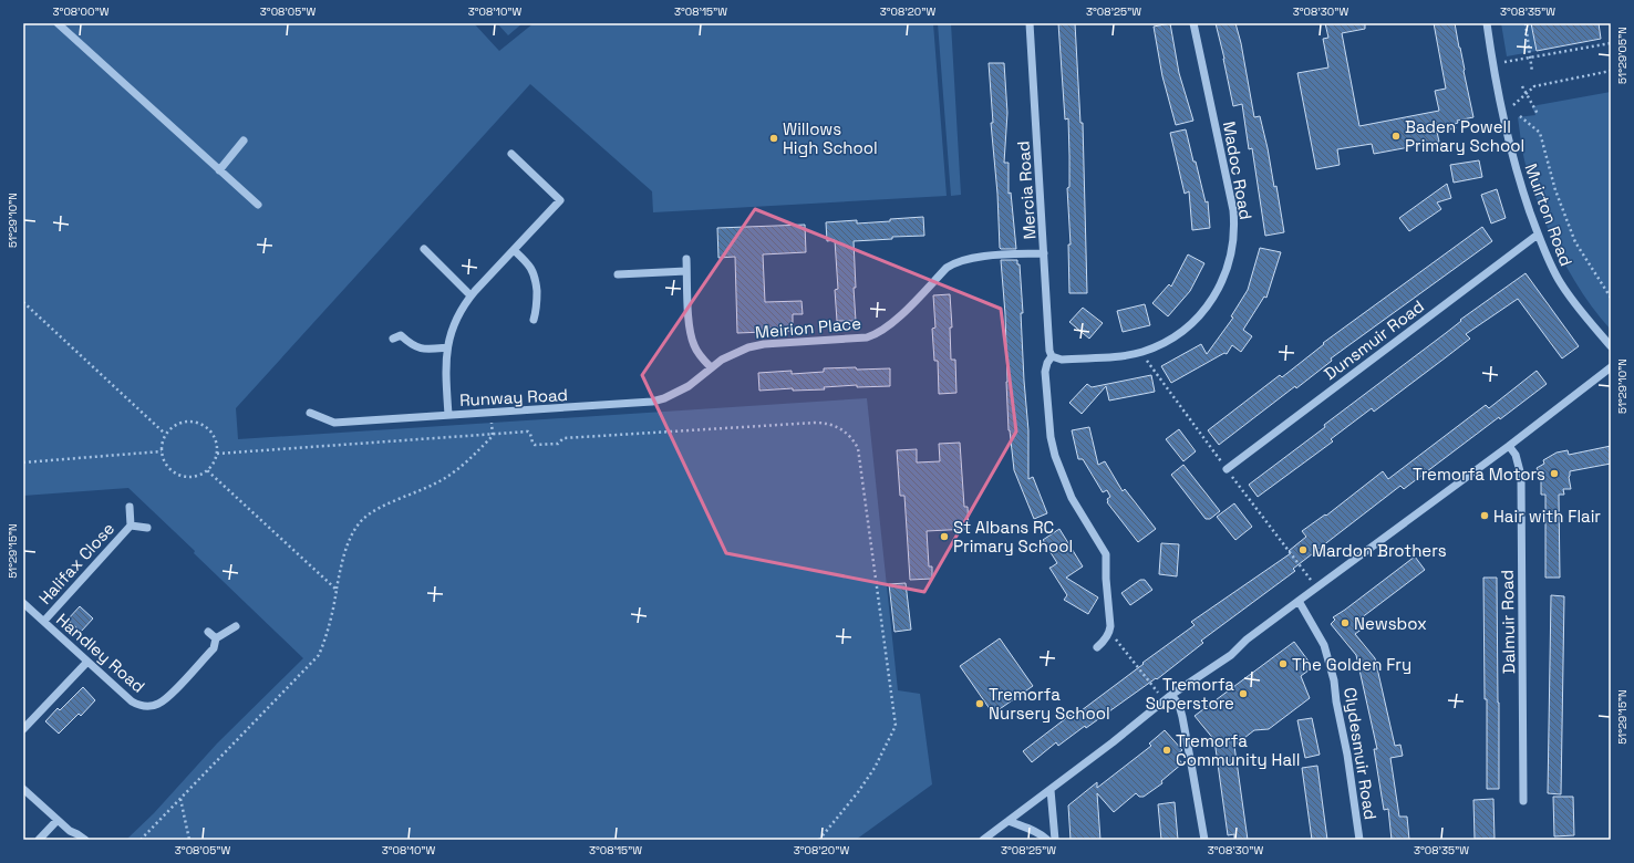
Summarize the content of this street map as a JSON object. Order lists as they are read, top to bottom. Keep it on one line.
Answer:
{"streets":{"street":["Madoc Road","Mercia Road","Muirton Road","Meirion Place","Dunsmuir Road","Runway Road","Halifax Close","Dalmuir Road","Handley Road","Clydesmuir Road"]},"crossings":[["Madoc Road","Mercia Road"],["Mercia Road","Meirion Place"],["Muirton Road","Dunsmuir Road"],["Meirion Place","Runway Road"],["Halifax Close","Handley Road"]],"places":["Baden Powell Primary School","Willows High School","Tremorfa Motors","Hair with Flair","St Albans RC Primary School","Mardon Brothers","Newsbox","The Golden Fry","Tremorfa Superstore","Tremorfa Nursery School","Tremorfa Community Hall"],"coordinates":["3°08'00\"W","3°08'05\"W","3°08'10\"W","3°08'15\"W","3°08'20\"W","3°08'25\"W","3°08'30\"W","3°08'35\"W","51°29'05\"N","51°29'10\"N","51°29'15\"N"]}
